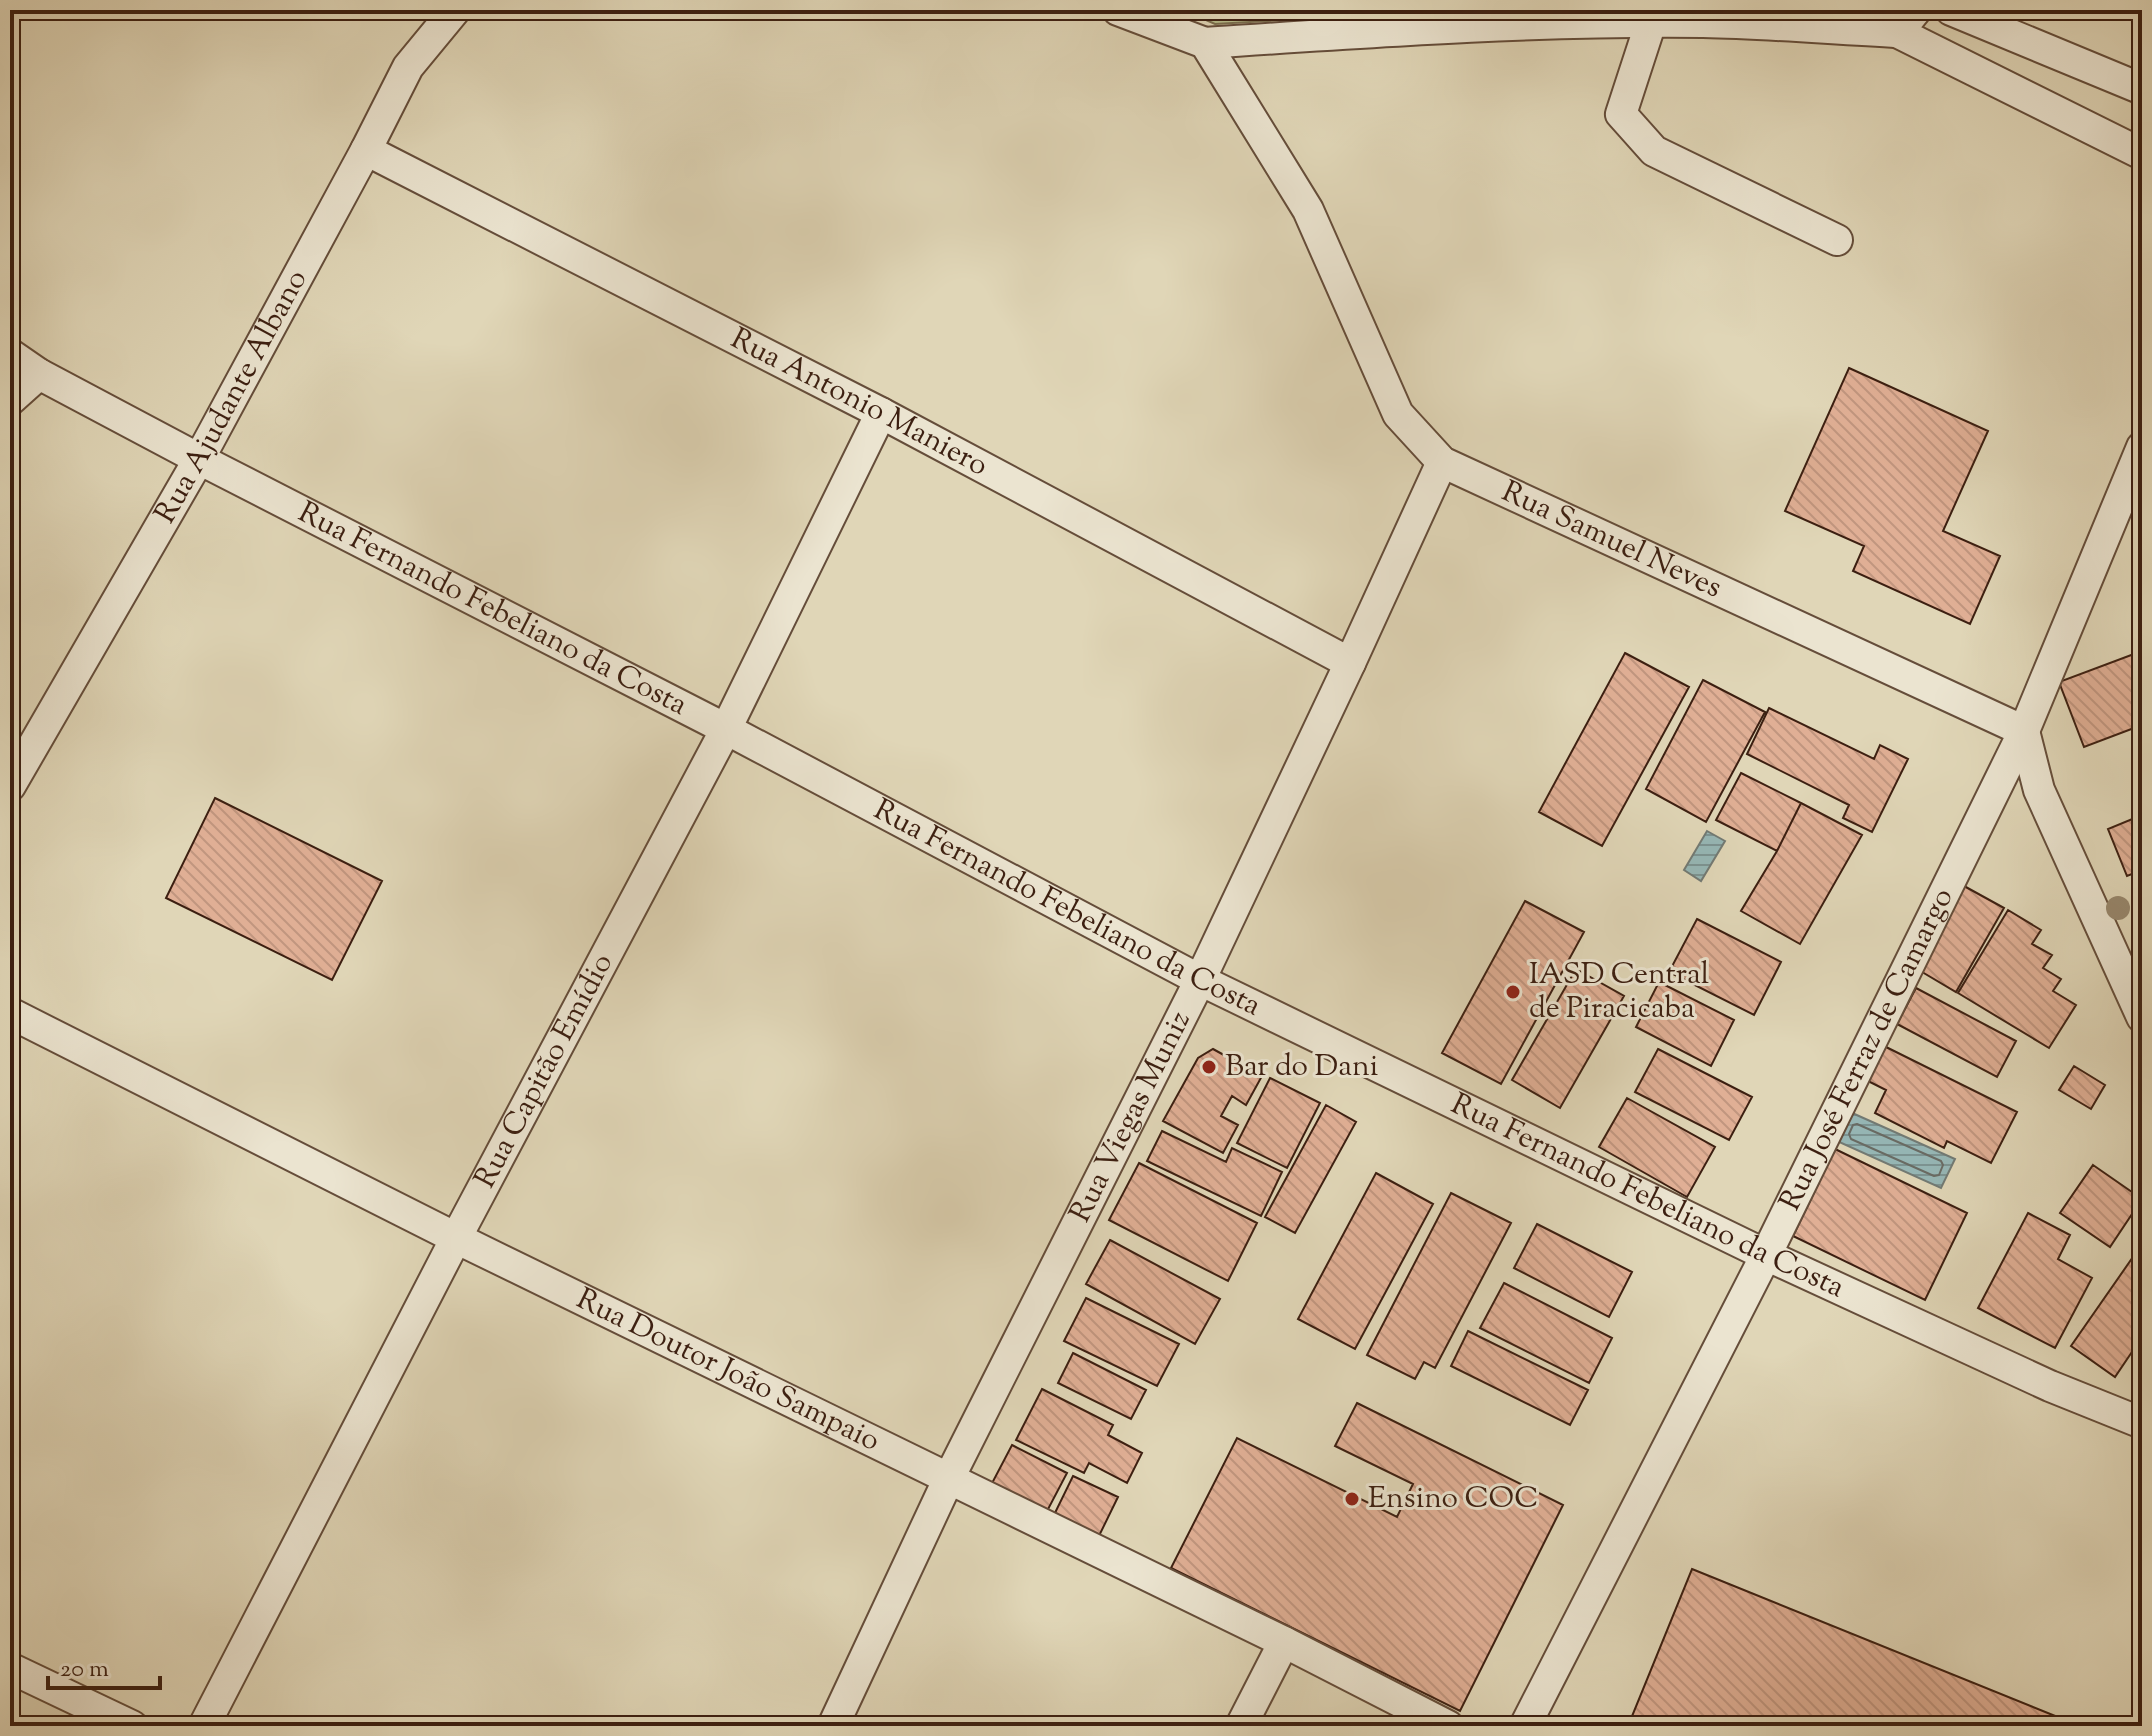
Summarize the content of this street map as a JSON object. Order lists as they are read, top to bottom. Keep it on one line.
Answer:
{"streets":{"street":["Rua Ajudante Albano","Rua Antonio Maniero","Rua Samuel Neves","Rua Fernando Febeliano da Costa","Rua José Ferraz de Camargo","Rua Capitão Emídio","Rua Viegas Muniz","Rua Doutor João Sampaio"]},"crossings":[["Rua Ajudante Albano","Rua Antonio Maniero"],["Rua Ajudante Albano","Rua Fernando Febeliano da Costa"],["Rua Antonio Maniero","Rua Capitão Emídio"],["Rua Antonio Maniero","Rua Viegas Muniz"],["Rua Samuel Neves","Rua José Ferraz de Camargo"],["Rua Samuel Neves","Rua Viegas Muniz"],["Rua Fernando Febeliano da Costa","Rua José Ferraz de Camargo"],["Rua Fernando Febeliano da Costa","Rua Capitão Emídio"],["Rua Fernando Febeliano da Costa","Rua Viegas Muniz"],["Rua Capitão Emídio","Rua Doutor João Sampaio"],["Rua Viegas Muniz","Rua Doutor João Sampaio"]],"places":["IASD Central de Piracicaba","Bar do Dani","Ensino COC"],"scale_bar":"20 m"}
